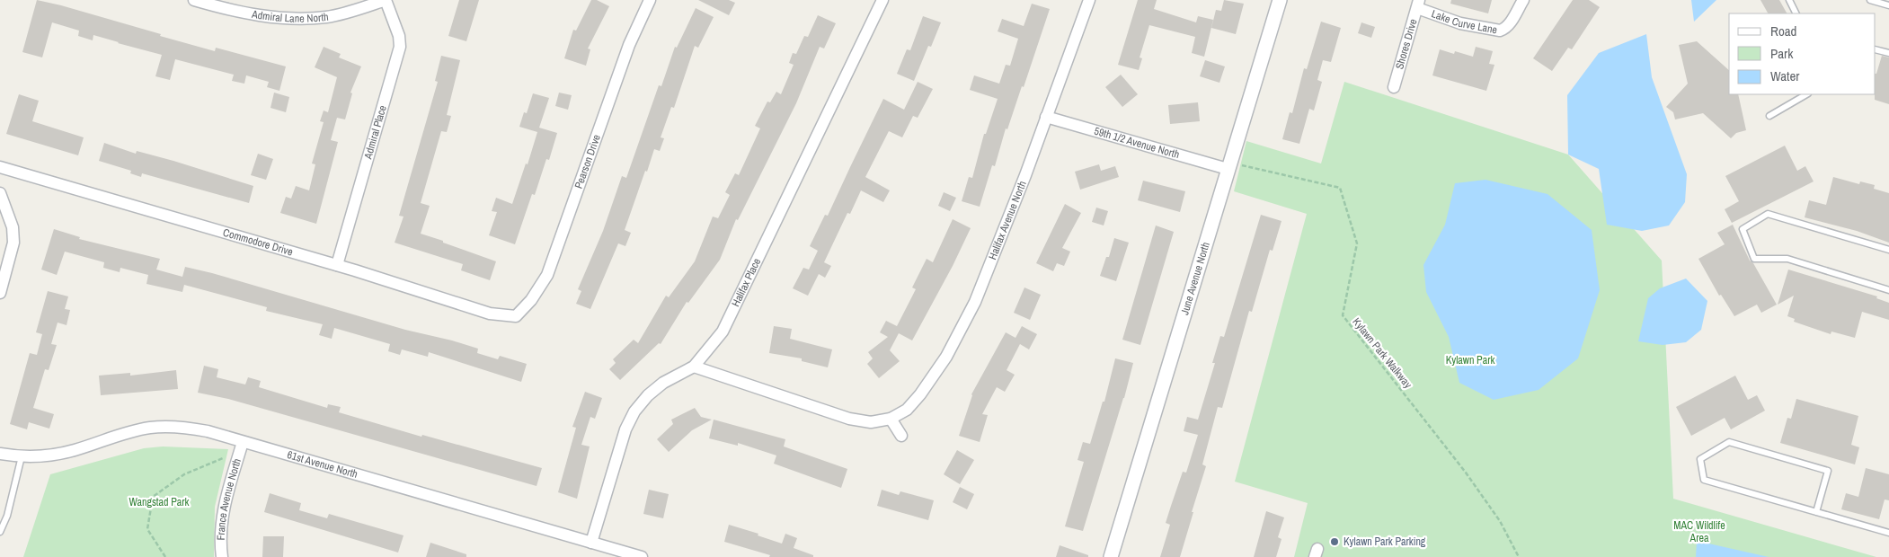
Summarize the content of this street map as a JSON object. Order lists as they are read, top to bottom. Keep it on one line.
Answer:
{"streets":{"street":["Admiral Lane North","Lake Curve Lane","Shores Drive","Admiral Place","59th 1/2 Avenue North","Pearson Drive","Halifax Avenue North","Commodore Drive","June Avenue North","Halifax Place","61st Avenue North","France Avenue North"],"path":["Kylawn Park Walkway"]},"crossings":[["Admiral Lane North","Admiral Place"],["Lake Curve Lane","Shores Drive"],["Admiral Place","Commodore Drive"],["59th 1/2 Avenue North","Halifax Avenue North"],["59th 1/2 Avenue North","June Avenue North"],["59th 1/2 Avenue North","Kylawn Park Walkway"],["Pearson Drive","Commodore Drive"],["Halifax Avenue North","Halifax Place"],["June Avenue North","Kylawn Park Walkway"],["Halifax Place","61st Avenue North"],["61st Avenue North","France Avenue North"]],"parks":["Kylawn Park","Wangstad Park","MAC Wildlife Area"],"places":["Kylawn Park Parking"],"legend":["Road","Park","Water"]}
